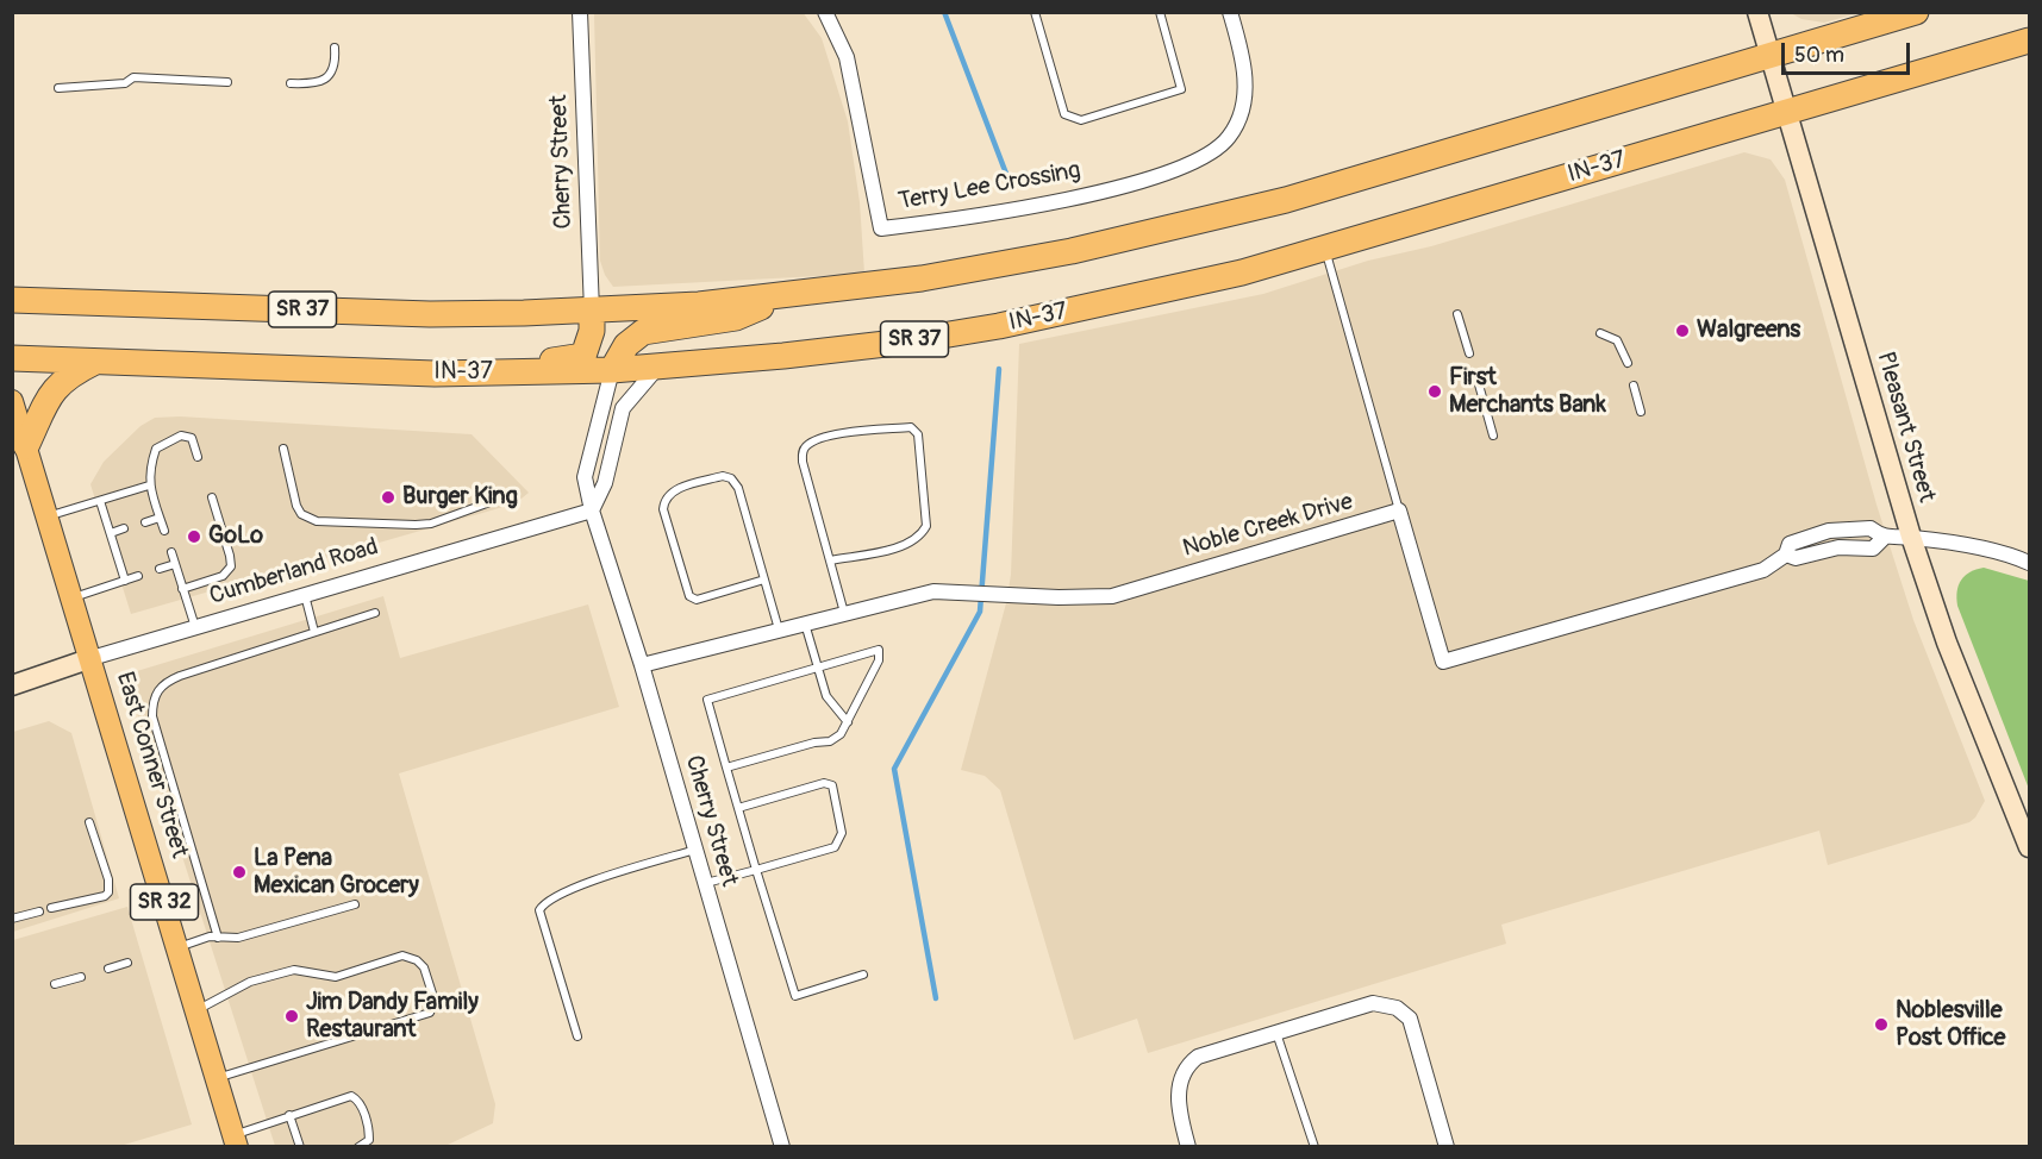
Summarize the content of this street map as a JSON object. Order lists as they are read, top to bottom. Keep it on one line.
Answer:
{"streets":{"highway":["IN-37","SR 37"],"main road":["East Conner Street","SR 32"],"street":["Cherry Street","Terry Lee Crossing","Pleasant Street","Noble Creek Drive","Cumberland Road"]},"crossings":[["Cherry Street","IN-37"],["Cherry Street","SR 37"],["Cherry Street","Noble Creek Drive"],["Cherry Street","Cumberland Road"],["IN-37","Pleasant Street"],["SR 37","Pleasant Street"],["Cumberland Road","East Conner Street"]],"places":["Walgreens","First Merchants Bank","Burger King","GoLo","La Pena Mexican Grocery","Jim Dandy Family Restaurant","Noblesville Post Office"],"scale_bar":"50 m"}
